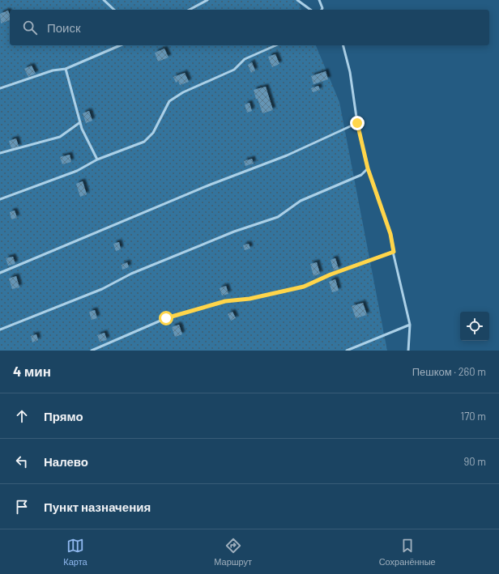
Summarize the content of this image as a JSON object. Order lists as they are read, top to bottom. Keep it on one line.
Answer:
{"page":{"search":"Поиск","heading":["4 мин","Пешком · 260 m"],"list":[["Прямо","170 m"],["Налево","90 m"],"Пункт назначения"],"nav":["Карта","Маршрут","Сохранённые"]}}
